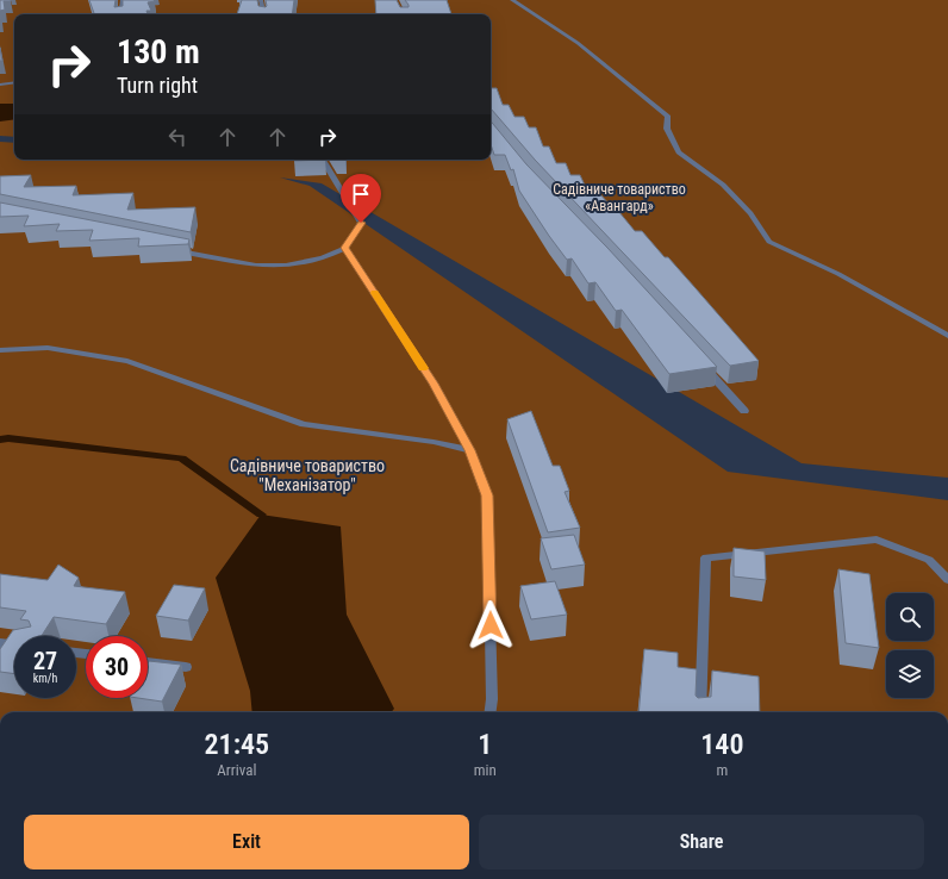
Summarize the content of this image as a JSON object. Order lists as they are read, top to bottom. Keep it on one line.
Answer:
{"parks":["Садівниче товариство «Авангард»","Садівниче товариство \"Механізатор\""],"page":{"turn":["130 m","Turn right"],"speed":"27 km/h","limit":"30","eta":["21:45","Arrival","1","min","140","m"],"buttons":["Exit","Share"]}}
